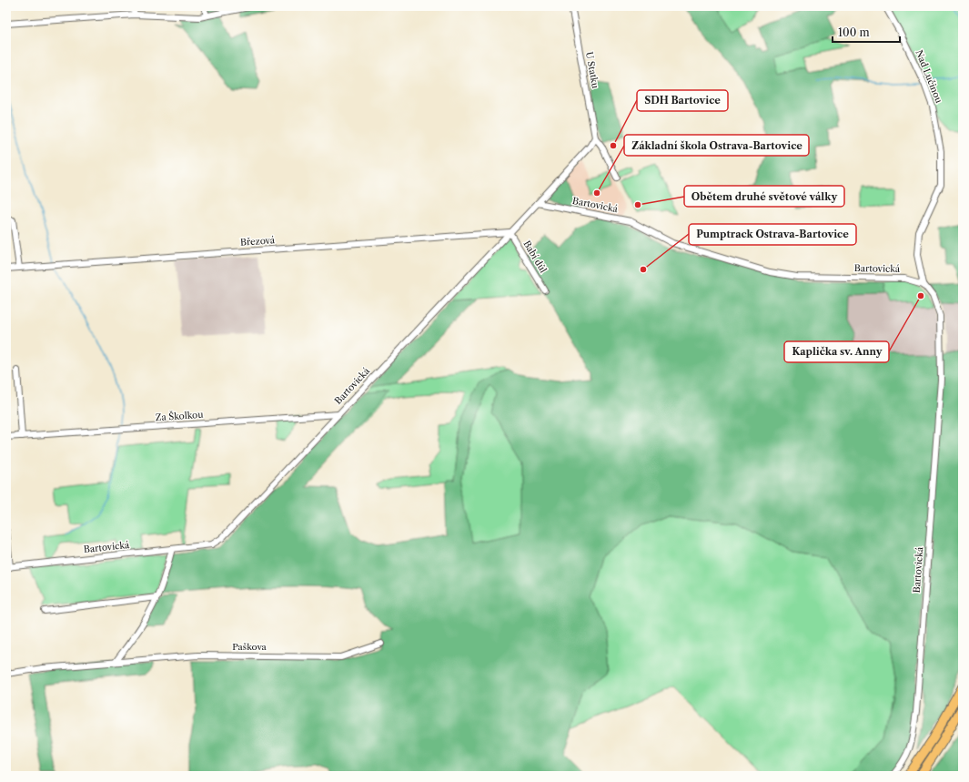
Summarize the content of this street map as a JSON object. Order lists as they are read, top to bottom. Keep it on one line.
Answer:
{"streets":{"street":["U Statku","Nad Lučinou","Bartovická","Březová","Babí důl","Za Školkou","Paškova"]},"crossings":[["Nad Lučinou","Bartovická"],["Bartovická","Březová"],["Bartovická","Babí důl"],["Bartovická","Za Školkou"],["Březová","Babí důl"]],"places":["SDH Bartovice","Základní škola Ostrava-Bartovice","Obětem druhé světové války","Pumptrack Ostrava-Bartovice","Kaplička sv. Anny"],"scale_bar":"100 m"}
